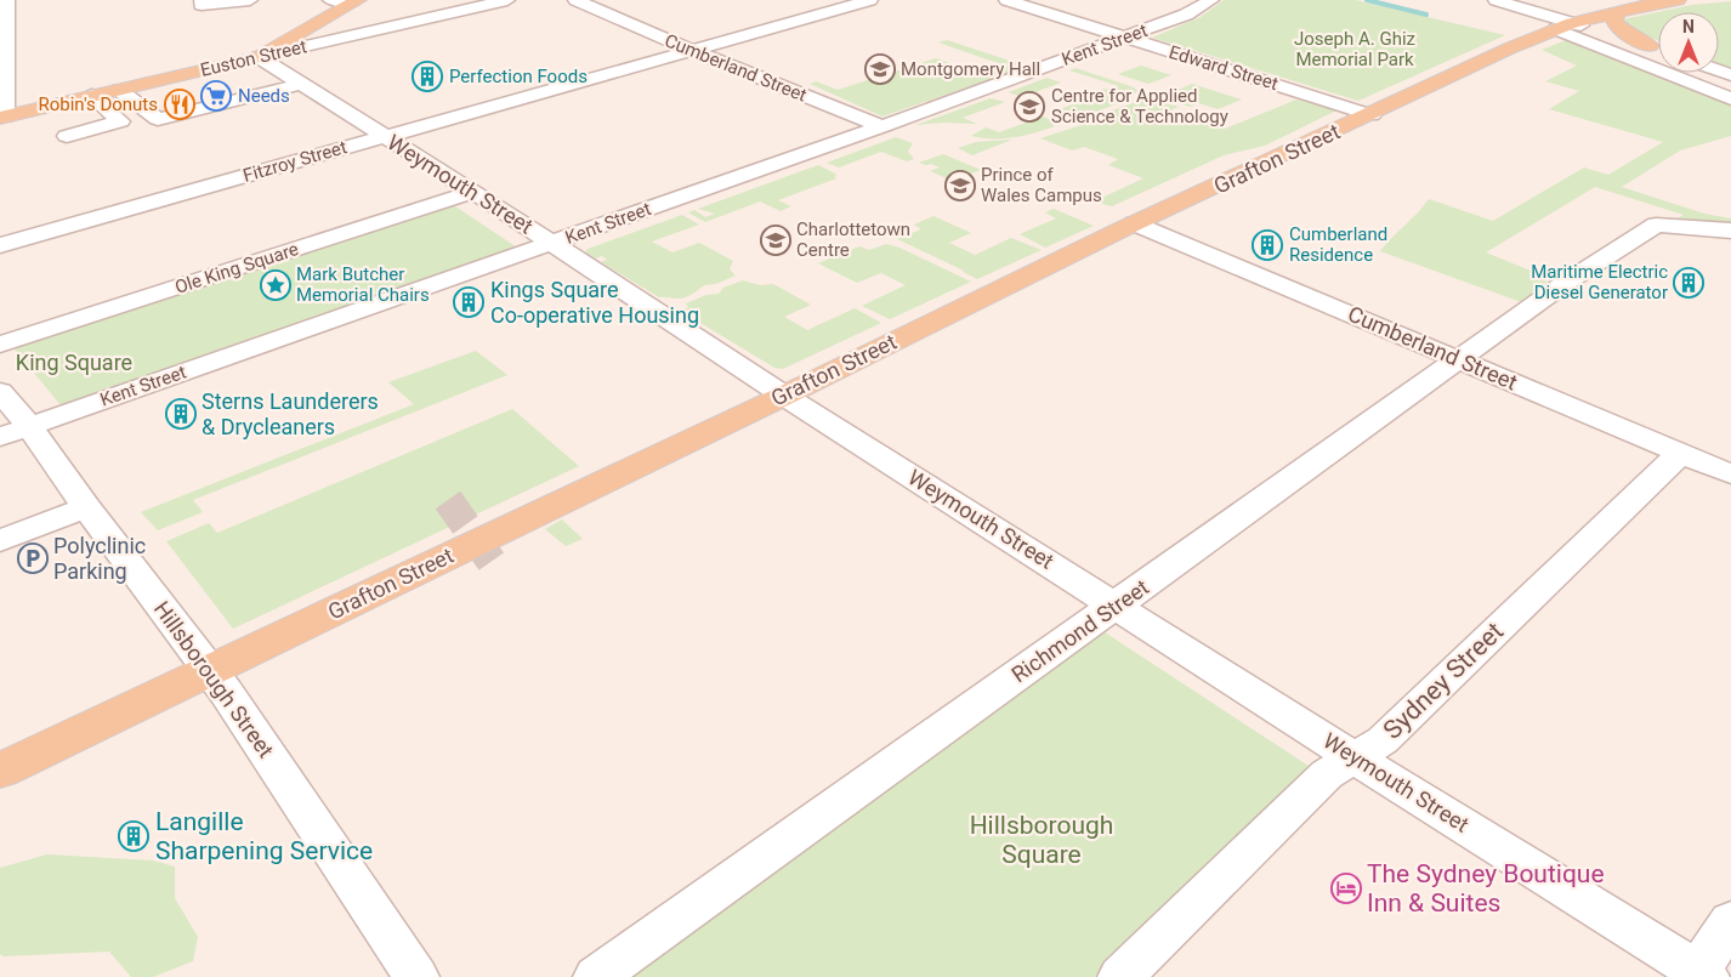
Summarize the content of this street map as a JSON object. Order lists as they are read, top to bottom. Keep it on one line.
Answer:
{"streets":{"main road":["Euston Street","Grafton Street"],"street":["Kent Street","Cumberland Street","Edward Street","Fitzroy Street","Weymouth Street","Ole King Square","Richmond Street","Hillsborough Street","Sydney Street"]},"crossings":[["Kent Street","Cumberland Street"],["Kent Street","Edward Street"],["Kent Street","Weymouth Street"],["Kent Street","Hillsborough Street"],["Euston Street","Weymouth Street"],["Cumberland Street","Grafton Street"],["Cumberland Street","Fitzroy Street"],["Cumberland Street","Richmond Street"],["Cumberland Street","Sydney Street"],["Edward Street","Grafton Street"],["Grafton Street","Weymouth Street"],["Grafton Street","Hillsborough Street"],["Fitzroy Street","Weymouth Street"],["Weymouth Street","Ole King Square"],["Weymouth Street","Richmond Street"],["Weymouth Street","Sydney Street"]],"parks":["Joseph A. Ghiz Memorial Park","King Square","Hillsborough Square"],"places":{"school or university":["Montgomery Hall","Centre for Applied Science & Technology","Prince of Wales Campus","Charlottetown Centre"],"building":["Perfection Foods","Cumberland Residence","Maritime Electric Diesel Generator","Kings Square Co-operative Housing","Sterns Launderers & Drycleaners","Langille Sharpening Service"],"supermarket":["Needs"],"restaurant":["Robin's Donuts"],"place":["Mark Butcher Memorial Chairs"],"parking":["Polyclinic Parking"],"hotel":["The Sydney Boutique Inn & Suites"]},"north":"top"}
